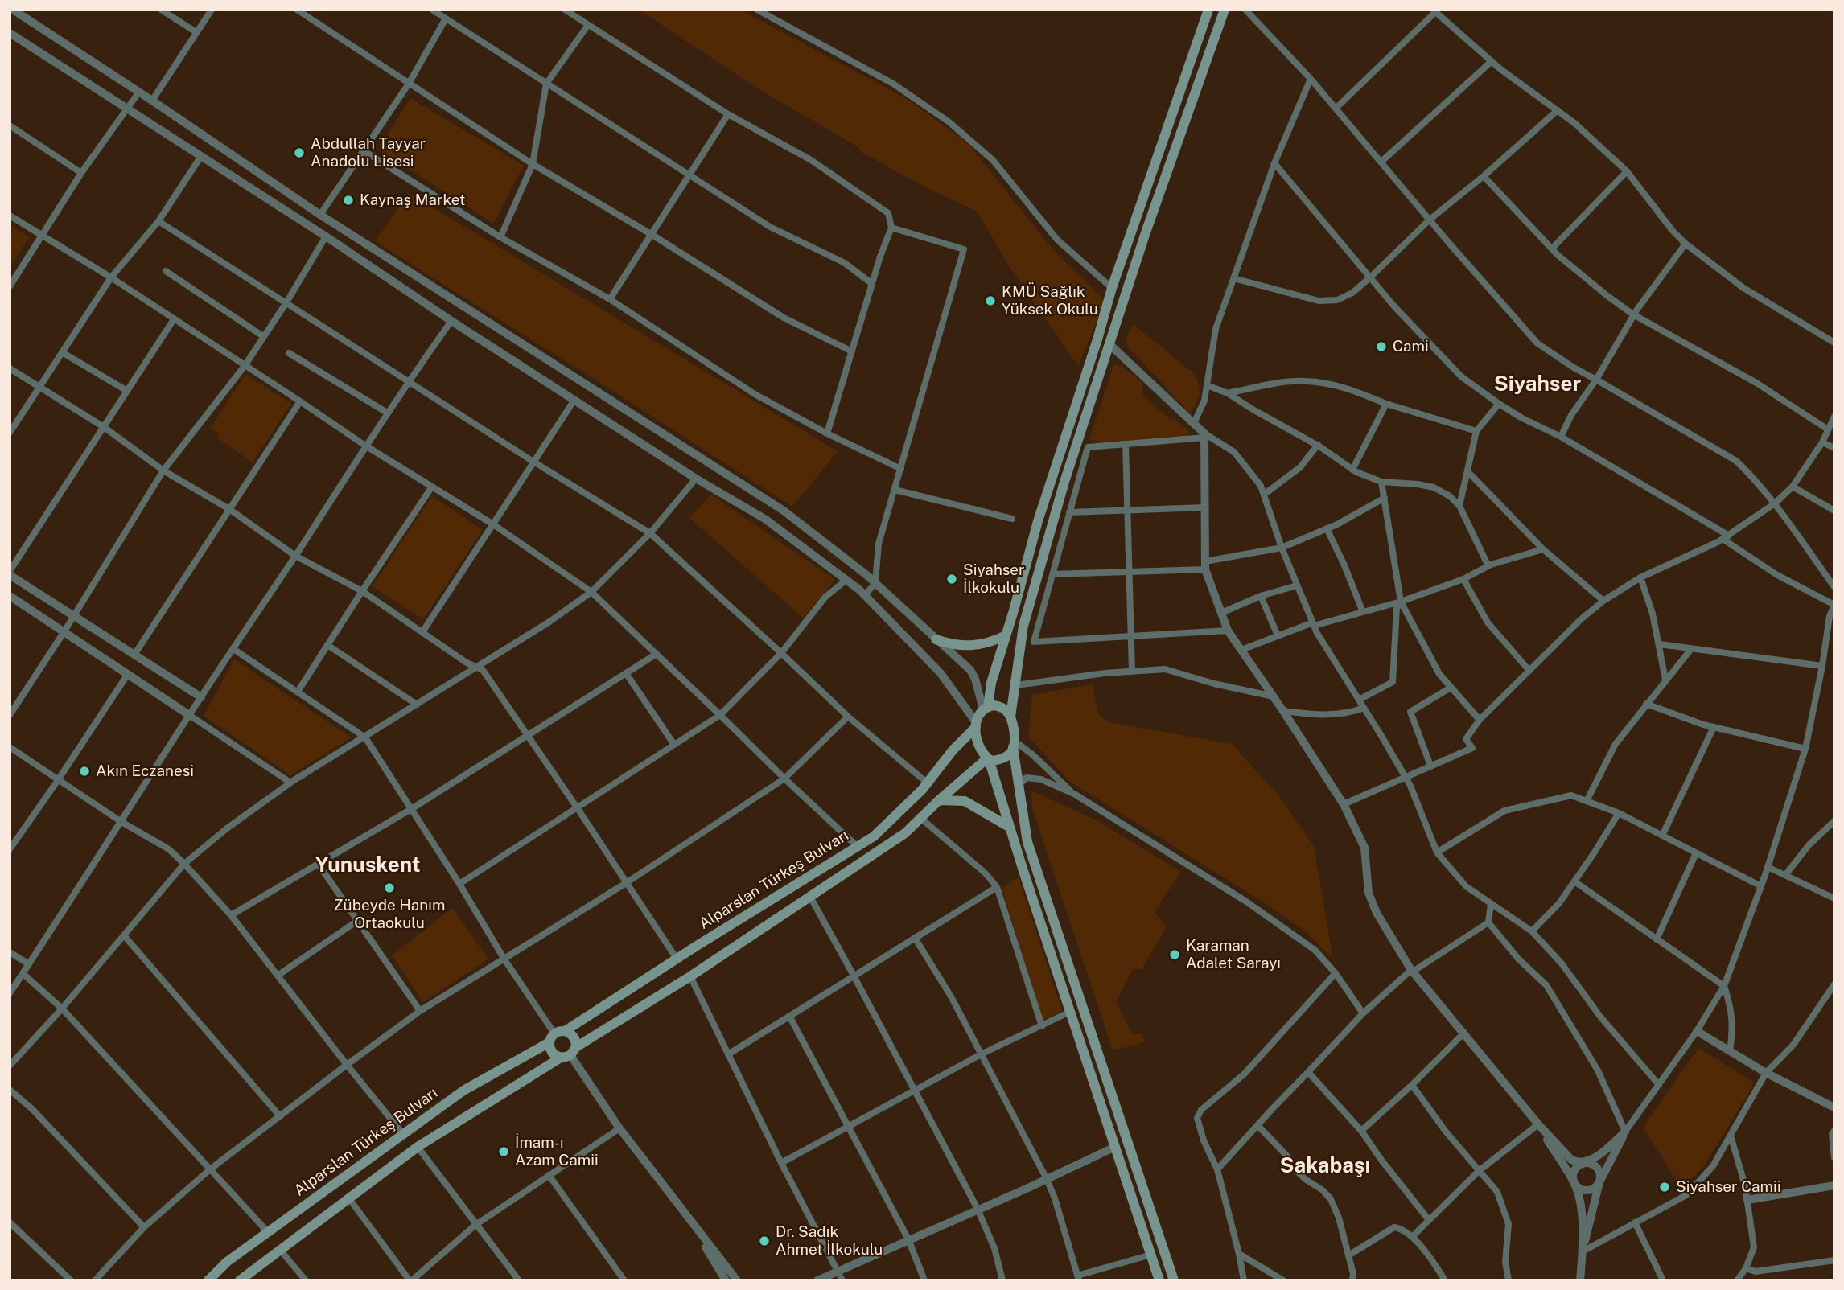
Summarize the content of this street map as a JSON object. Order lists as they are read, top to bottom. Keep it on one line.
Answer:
{"streets":{"main road":["Alparslan Türkeş Bulvarı"]},"districts":["Siyahser","Yunuskent","Sakabaşı"],"places":["Abdullah Tayyar Anadolu Lisesi","Kaynaş Market","KMÜ Sağlık Yüksek Okulu","Cami","Siyahser İlkokulu","Akın Eczanesi","Zübeyde Hanım Ortaokulu","Karaman Adalet Sarayı","İmam-ı Azam Camii","Siyahser Camii","Dr. Sadık Ahmet İlkokulu"]}
